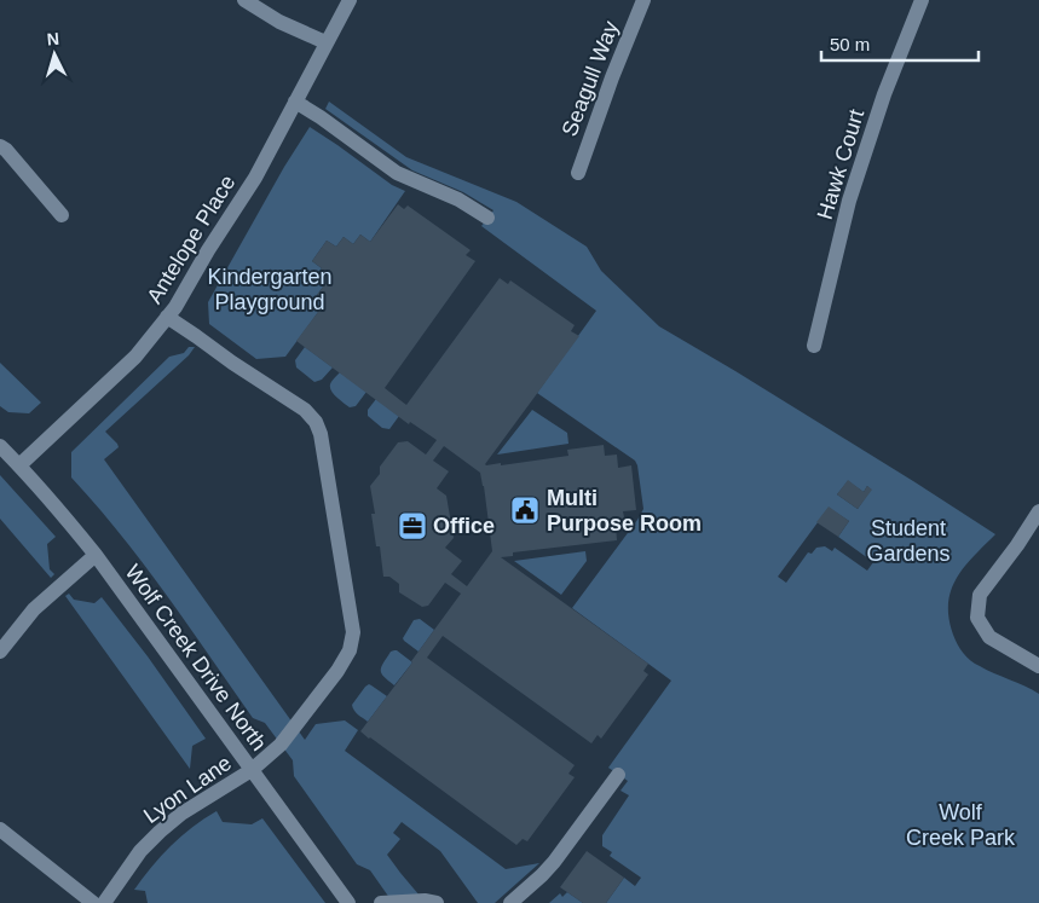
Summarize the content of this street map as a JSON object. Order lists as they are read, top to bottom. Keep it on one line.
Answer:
{"streets":{"street":["Seagull Way","Hawk Court","Antelope Place","Wolf Creek Drive North","Lyon Lane"]},"crossings":[["Antelope Place","Wolf Creek Drive North"],["Antelope Place","Lyon Lane"],["Wolf Creek Drive North","Lyon Lane"]],"parks":["Kindergarten Playground","Student Gardens","Wolf Creek Park"],"places":{"public building":["Multi Purpose Room"],"office":["Office"]},"scale_bar":"50 m","north":"top"}
